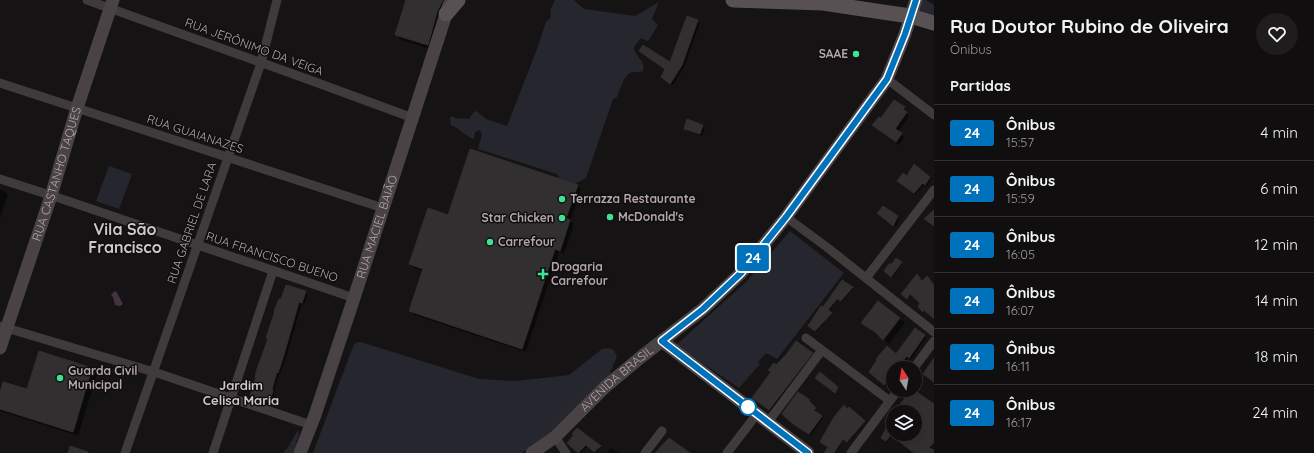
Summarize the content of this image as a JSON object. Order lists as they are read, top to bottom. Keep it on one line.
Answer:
{"streets":{"main road":["RUA CASTANHO TAQUES","RUA MACIEL BAIÃO","AVENIDA BRASIL"],"street":["RUA JERÔNIMO DA VEIGA","RUA GUAIANAZES","RUA GABRIEL DE LARA","RUA FRANCISCO BUENO"]},"crossings":[["RUA JERÔNIMO DA VEIGA","RUA CASTANHO TAQUES"],["RUA JERÔNIMO DA VEIGA","RUA GABRIEL DE LARA"],["RUA JERÔNIMO DA VEIGA","RUA MACIEL BAIÃO"],["RUA GUAIANAZES","RUA CASTANHO TAQUES"],["RUA GUAIANAZES","RUA GABRIEL DE LARA"],["RUA GUAIANAZES","RUA MACIEL BAIÃO"],["RUA CASTANHO TAQUES","RUA FRANCISCO BUENO"],["RUA GABRIEL DE LARA","RUA FRANCISCO BUENO"],["RUA MACIEL BAIÃO","RUA FRANCISCO BUENO"]],"districts":["Vila São Francisco","Jardim Celisa Maria"],"places":{"other":["SAAE","Terrazza Restaurante","McDonald's","Star Chicken","Carrefour","Guarda Civil Municipal"],"health":["Drogaria Carrefour"]},"lines":["bus line 24"],"north":"top","page":{"on_map":"24","heading":[["Rua Doutor Rubino de Oliveira","Ônibus"],"Partidas"],"list":[{"mark":"24","name":"Ônibus","note":"15:57","value":"4 min"},{"mark":"24","name":"Ônibus","note":"15:59","value":"6 min"},{"mark":"24","name":"Ônibus","note":"16:05","value":"12 min"},{"mark":"24","name":"Ônibus","note":"16:07","value":"14 min"},{"mark":"24","name":"Ônibus","note":"16:11","value":"18 min"},{"mark":"24","name":"Ônibus","note":"16:17","value":"24 min"}]}}
